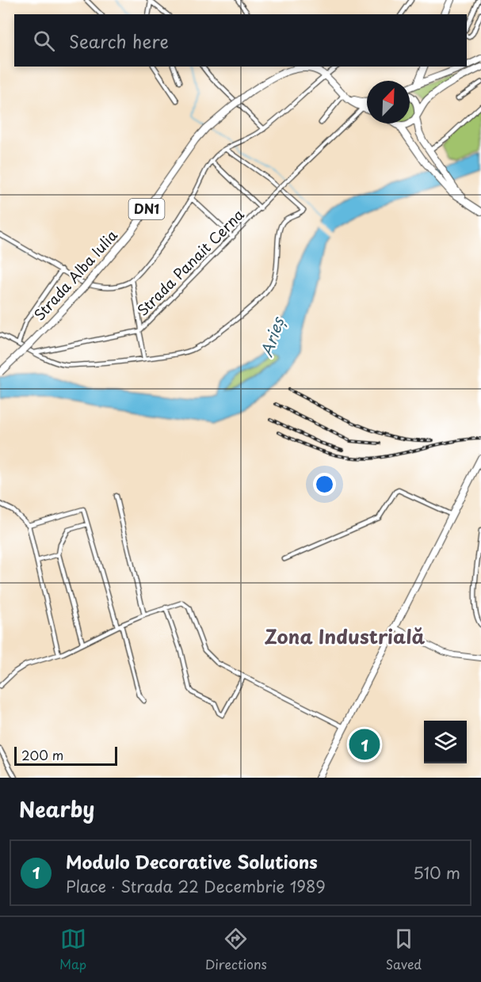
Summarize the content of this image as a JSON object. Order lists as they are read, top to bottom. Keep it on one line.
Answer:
{"streets":{"main road":["DN1","Strada Alba Iulia"],"street":["Strada Panait Cerna"]},"crossings":[["DN1","Strada Panait Cerna"],["DN1","Strada Alba Iulia"]],"districts":["Zona Industrială"],"water":["Arieș"],"scale_bar":"200 m","north":"top right","page":{"search":"Search here","pins":"1","scale":"200 m","heading":"Nearby","list":[{"mark":"1","name":"Modulo Decorative Solutions","note":"Place · Strada 22 Decembrie 1989","value":"510 m"}],"nav":["Map","Directions","Saved"]}}
